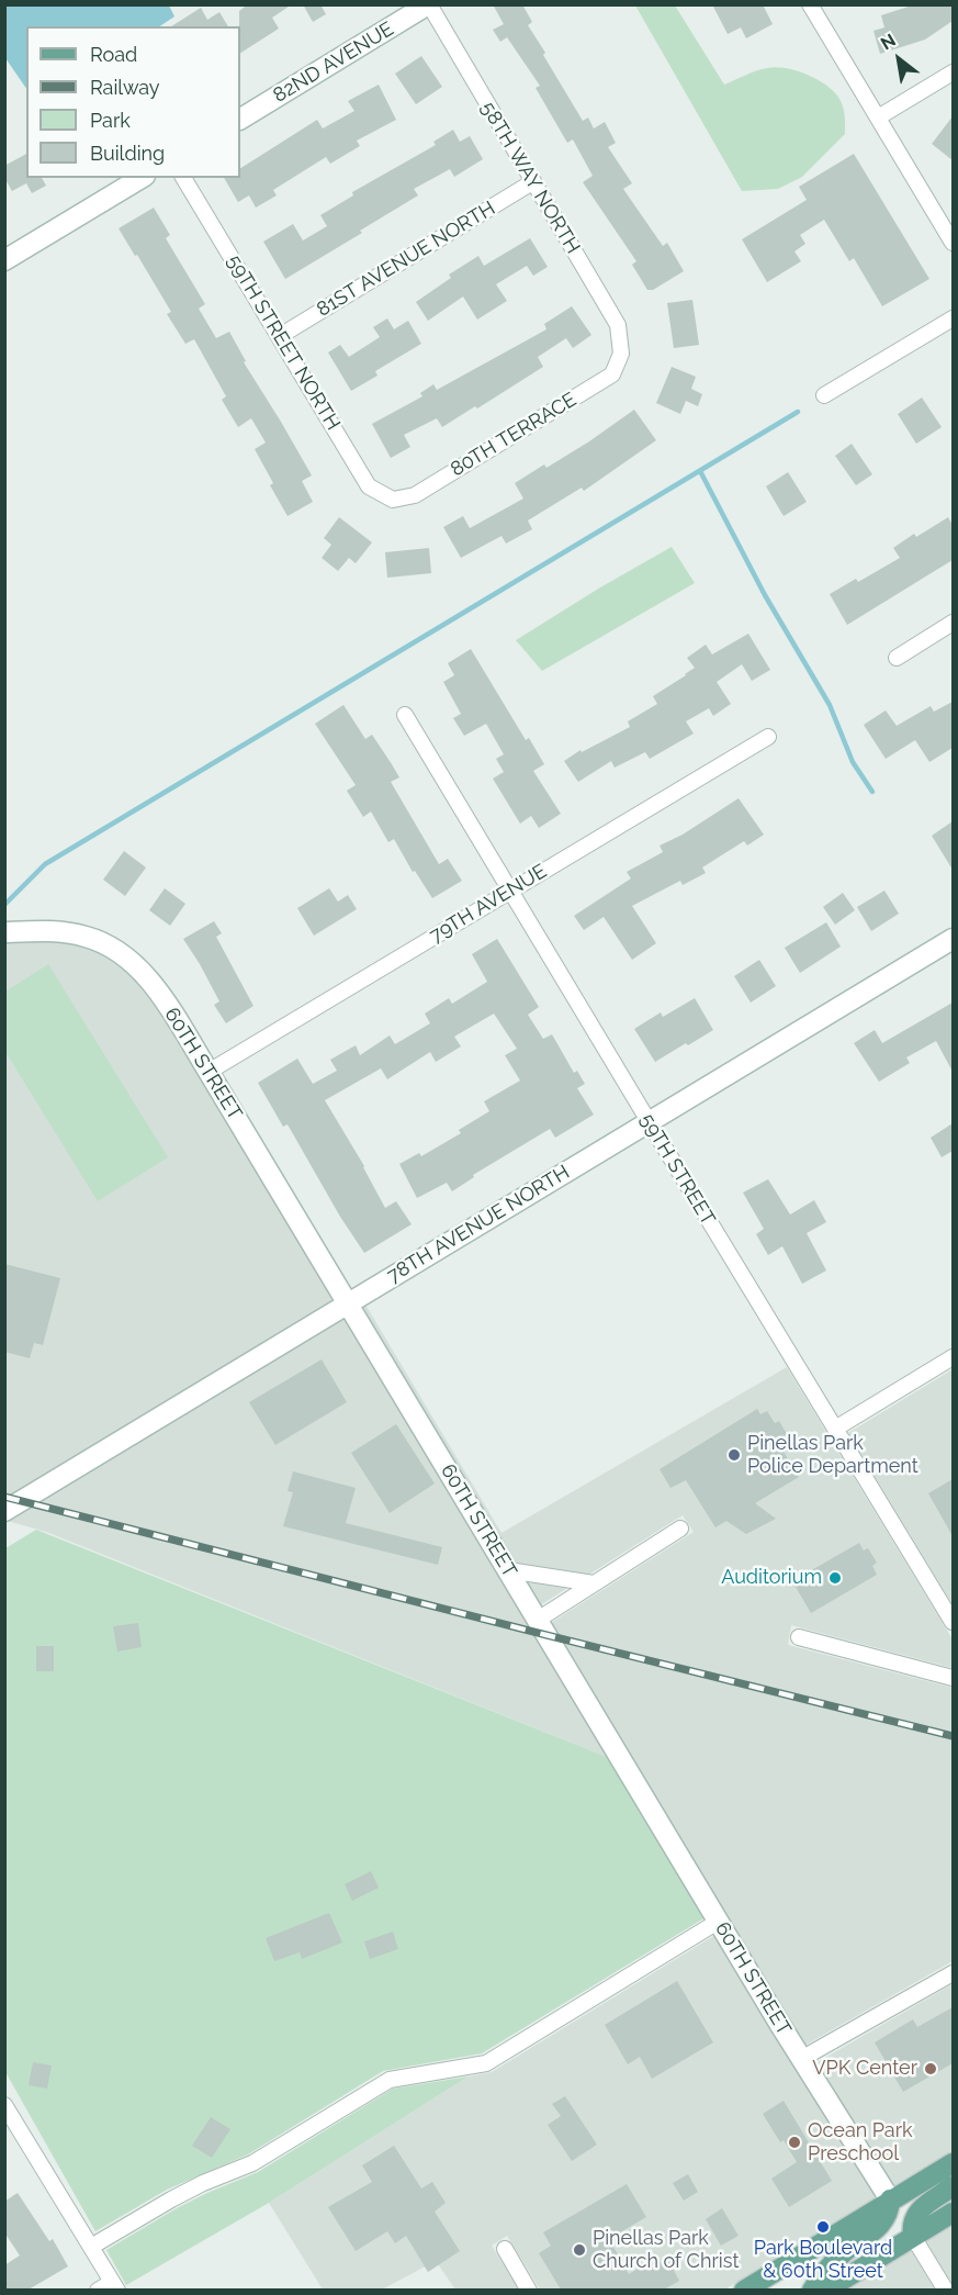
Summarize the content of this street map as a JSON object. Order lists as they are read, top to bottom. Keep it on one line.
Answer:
{"streets":{"street":["82ND AVENUE","58TH WAY NORTH","81ST AVENUE NORTH","59TH STREET NORTH","80TH TERRACE","79TH AVENUE","60TH STREET","59TH STREET","78TH AVENUE NORTH"]},"crossings":[["82ND AVENUE","58TH WAY NORTH"],["58TH WAY NORTH","81ST AVENUE NORTH"],["58TH WAY NORTH","80TH TERRACE"],["81ST AVENUE NORTH","59TH STREET NORTH"],["59TH STREET NORTH","80TH TERRACE"],["79TH AVENUE","60TH STREET"],["79TH AVENUE","59TH STREET"],["60TH STREET","78TH AVENUE NORTH"],["59TH STREET","78TH AVENUE NORTH"]],"places":["Pinellas Park Police Department","Auditorium","VPK Center","Ocean Park Preschool","Park Boulevard & 60th Street","Pinellas Park Church of Christ"],"legend":["Road","Railway","Park","Building"],"north":"top left"}
